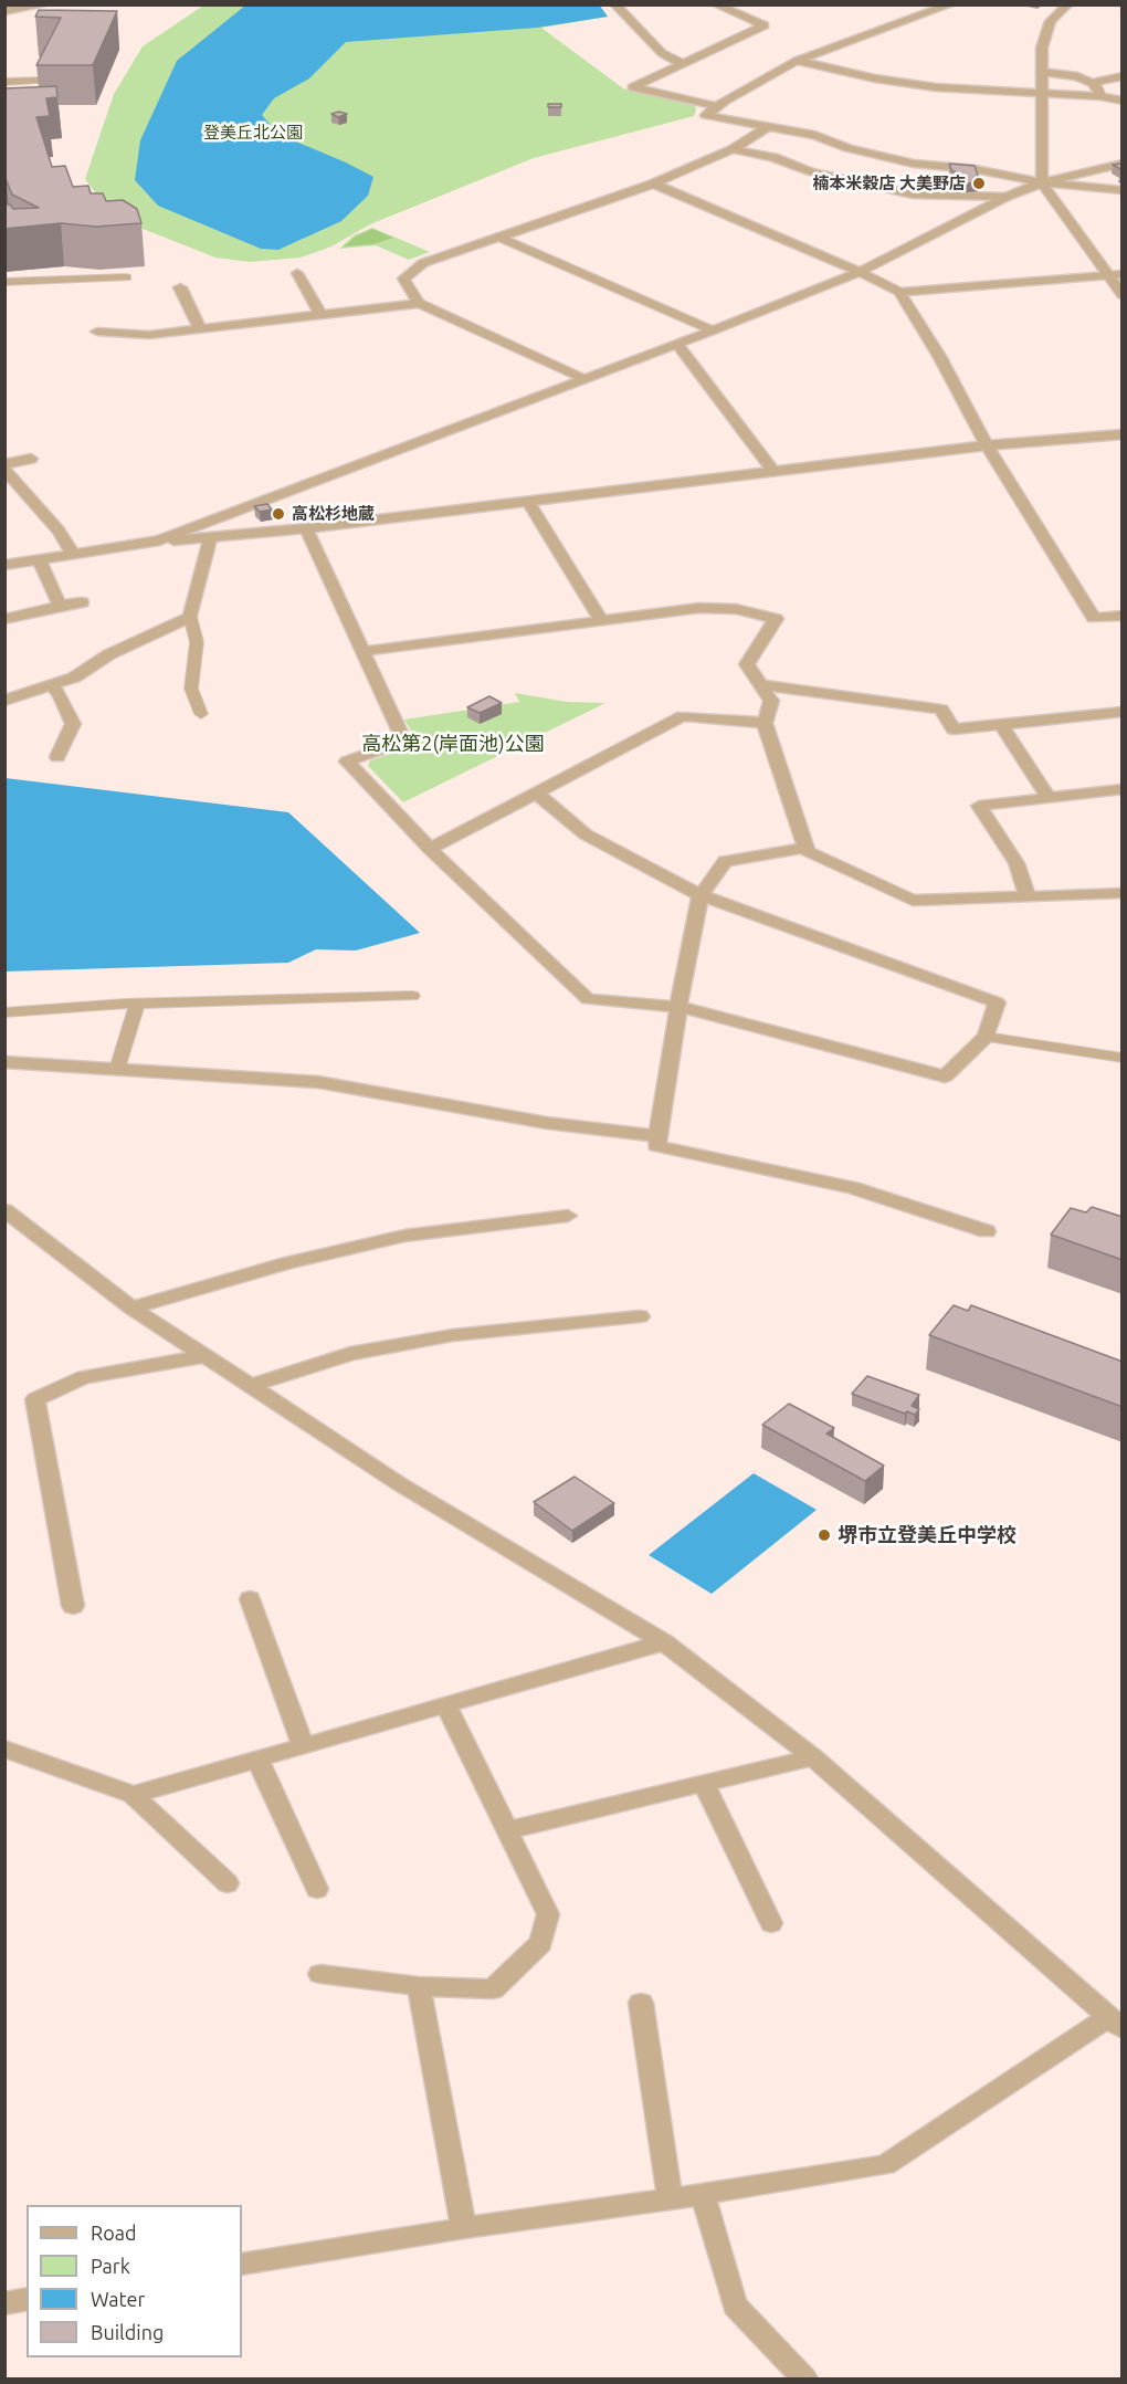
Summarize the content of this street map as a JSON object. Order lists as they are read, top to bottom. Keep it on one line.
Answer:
{"parks":["登美丘北公園","高松第2(岸面池)公園"],"places":["楠本米穀店 大美野店","高松杉地蔵","堺市立登美丘中学校"],"legend":["Road","Park","Water","Building"]}
